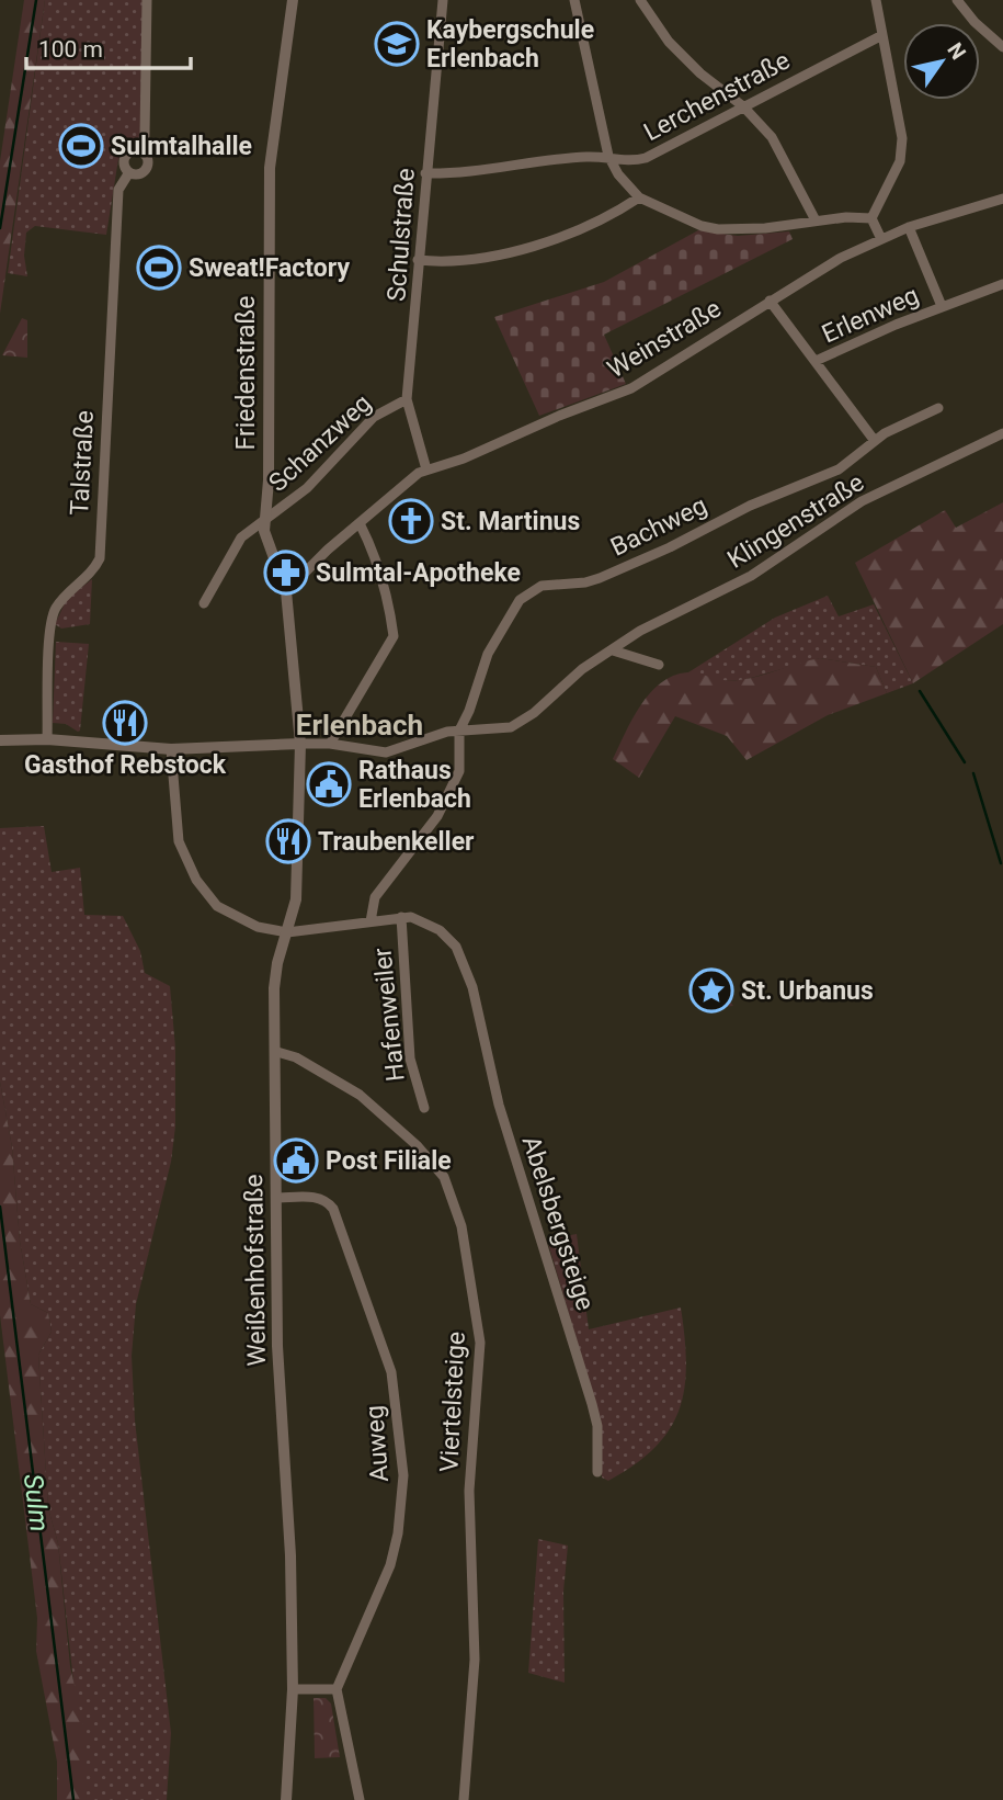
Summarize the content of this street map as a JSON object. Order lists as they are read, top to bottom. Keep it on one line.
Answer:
{"streets":{"street":["Lerchenstraße","Schulstraße","Erlenweg","Weinstraße","Friedenstraße","Schanzweg","Talstraße","Klingenstraße","Bachweg","Hafenweiler","Abelsbergsteige","Weißenhofstraße","Viertelsteige","Auweg"]},"crossings":[["Lerchenstraße","Schulstraße"],["Schulstraße","Weinstraße"],["Schulstraße","Schanzweg"],["Erlenweg","Weinstraße"],["Erlenweg","Bachweg"],["Weinstraße","Friedenstraße"],["Friedenstraße","Schanzweg"],["Friedenstraße","Klingenstraße"],["Friedenstraße","Weißenhofstraße"],["Klingenstraße","Bachweg"],["Klingenstraße","Weißenhofstraße"],["Hafenweiler","Abelsbergsteige"],["Hafenweiler","Weißenhofstraße"],["Weißenhofstraße","Viertelsteige"],["Weißenhofstraße","Auweg"]],"districts":["Erlenbach"],"water":["Sulm"],"places":{"school or university":["Kaybergschule Erlenbach"],"sports":["Sulmtalhalle","Sweat!Factory"],"church":["St. Martinus"],"pharmacy":["Sulmtal-Apotheke"],"restaurant":["Gasthof Rebstock","Traubenkeller"],"public building":["Rathaus Erlenbach","Post Filiale"],"place":["St. Urbanus"]},"scale_bar":"100 m","north":"top right"}
